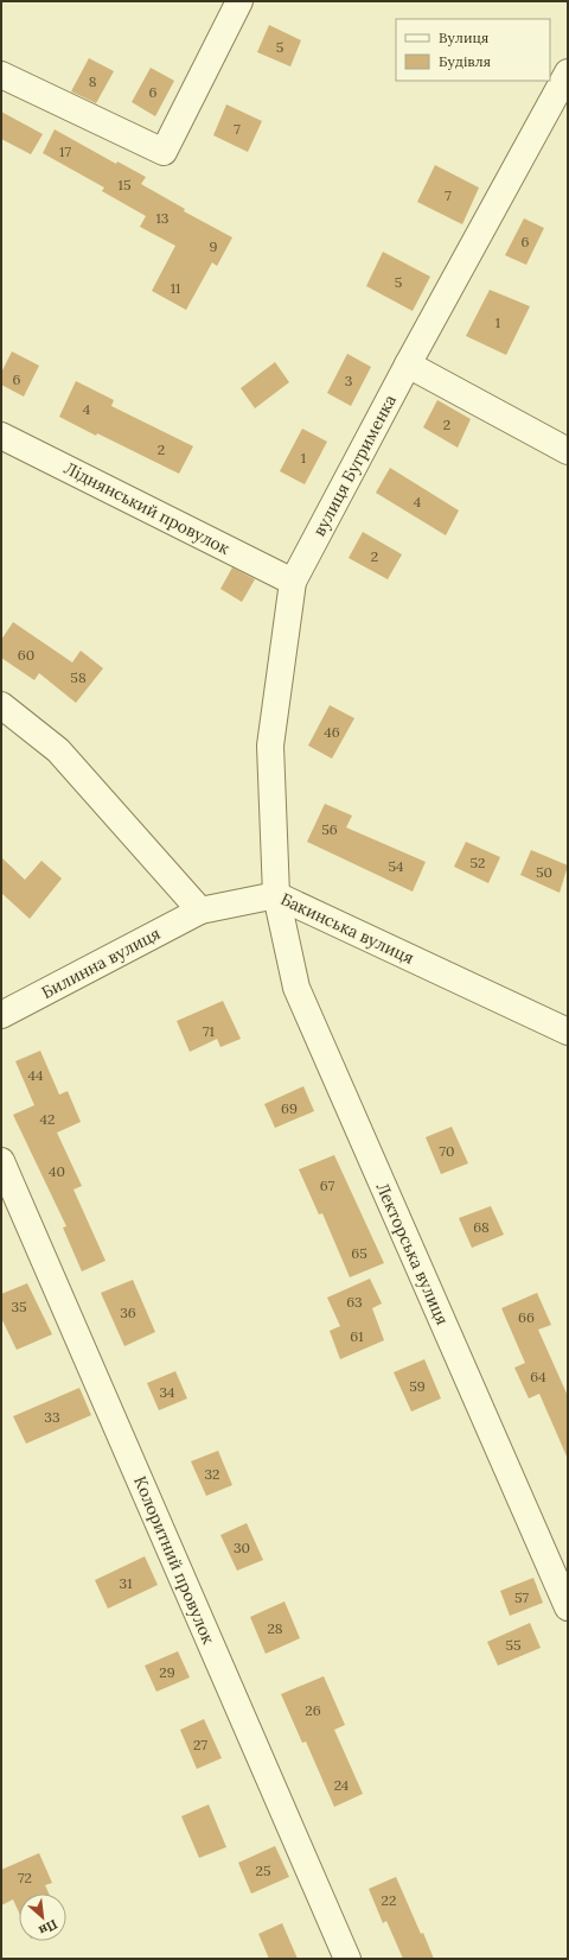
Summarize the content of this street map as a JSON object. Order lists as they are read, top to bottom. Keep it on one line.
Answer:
{"streets":{"street":["вулиця Бугрименка","Ліднянський провулок","Бакинська вулиця","Билинна вулиця","Лекторська вулиця","Колоритний провулок"]},"crossings":[["вулиця Бугрименка","Ліднянський провулок"],["вулиця Бугрименка","Бакинська вулиця"],["вулиця Бугрименка","Лекторська вулиця"],["Бакинська вулиця","Билинна вулиця"],["Бакинська вулиця","Лекторська вулиця"]],"house_numbers":["5","8","6","7","17","15","7","13","6","9","5","11","1","6","3","4","2","2","1","4","2","60","58","46","56","52","54","50","71","44","69","42","70","40","67","68","65","63","35","36","66","61","64","59","34","33","32","30","31","57","28","55","29","26","27","24","25","72","22"],"legend":["Вулиця","Будівля"],"north":"bottom right"}
